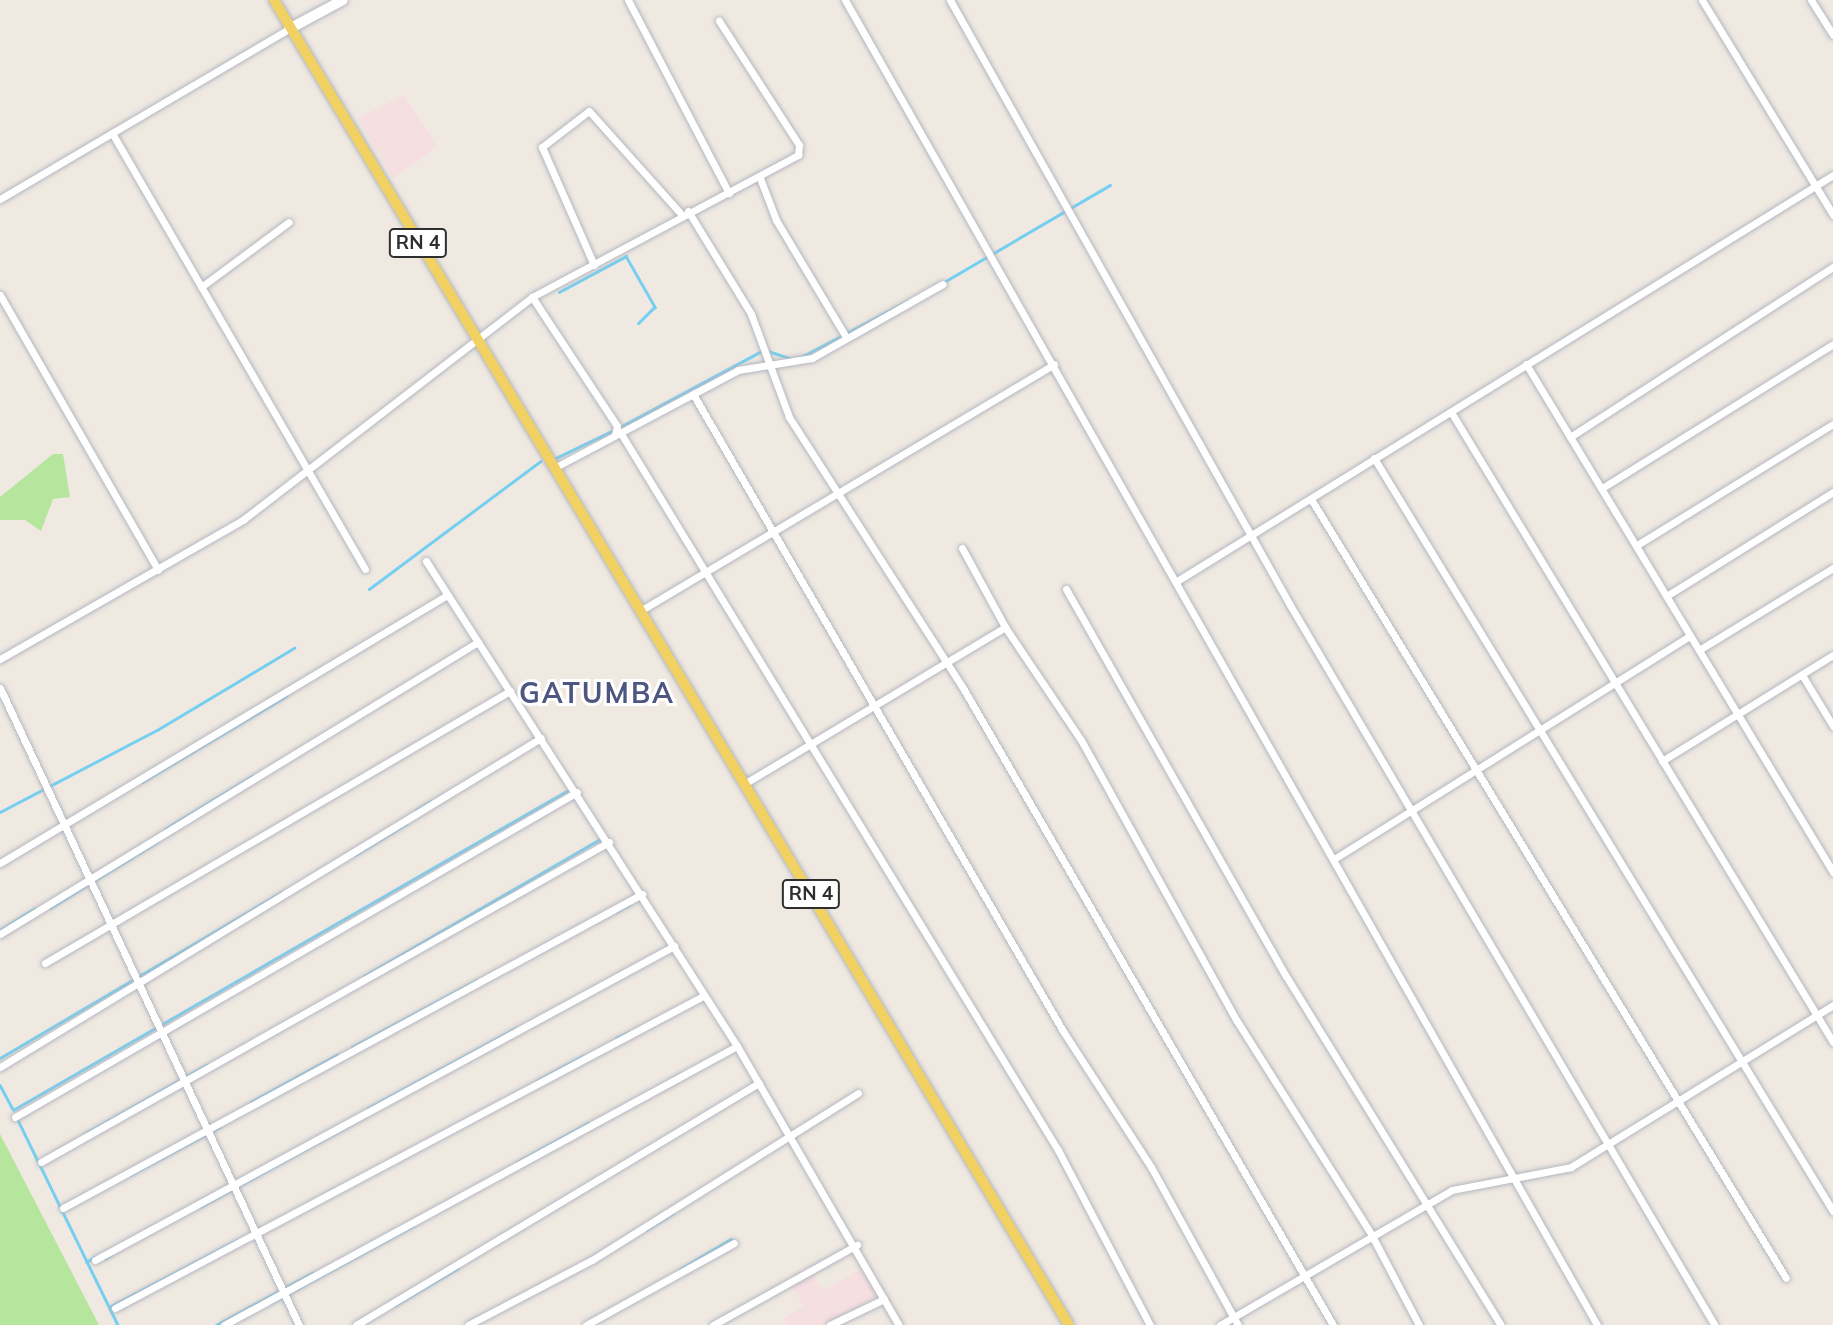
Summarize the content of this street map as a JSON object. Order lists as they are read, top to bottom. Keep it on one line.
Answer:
{"streets":{"main road":["RN 4"]},"districts":["GATUMBA"]}
